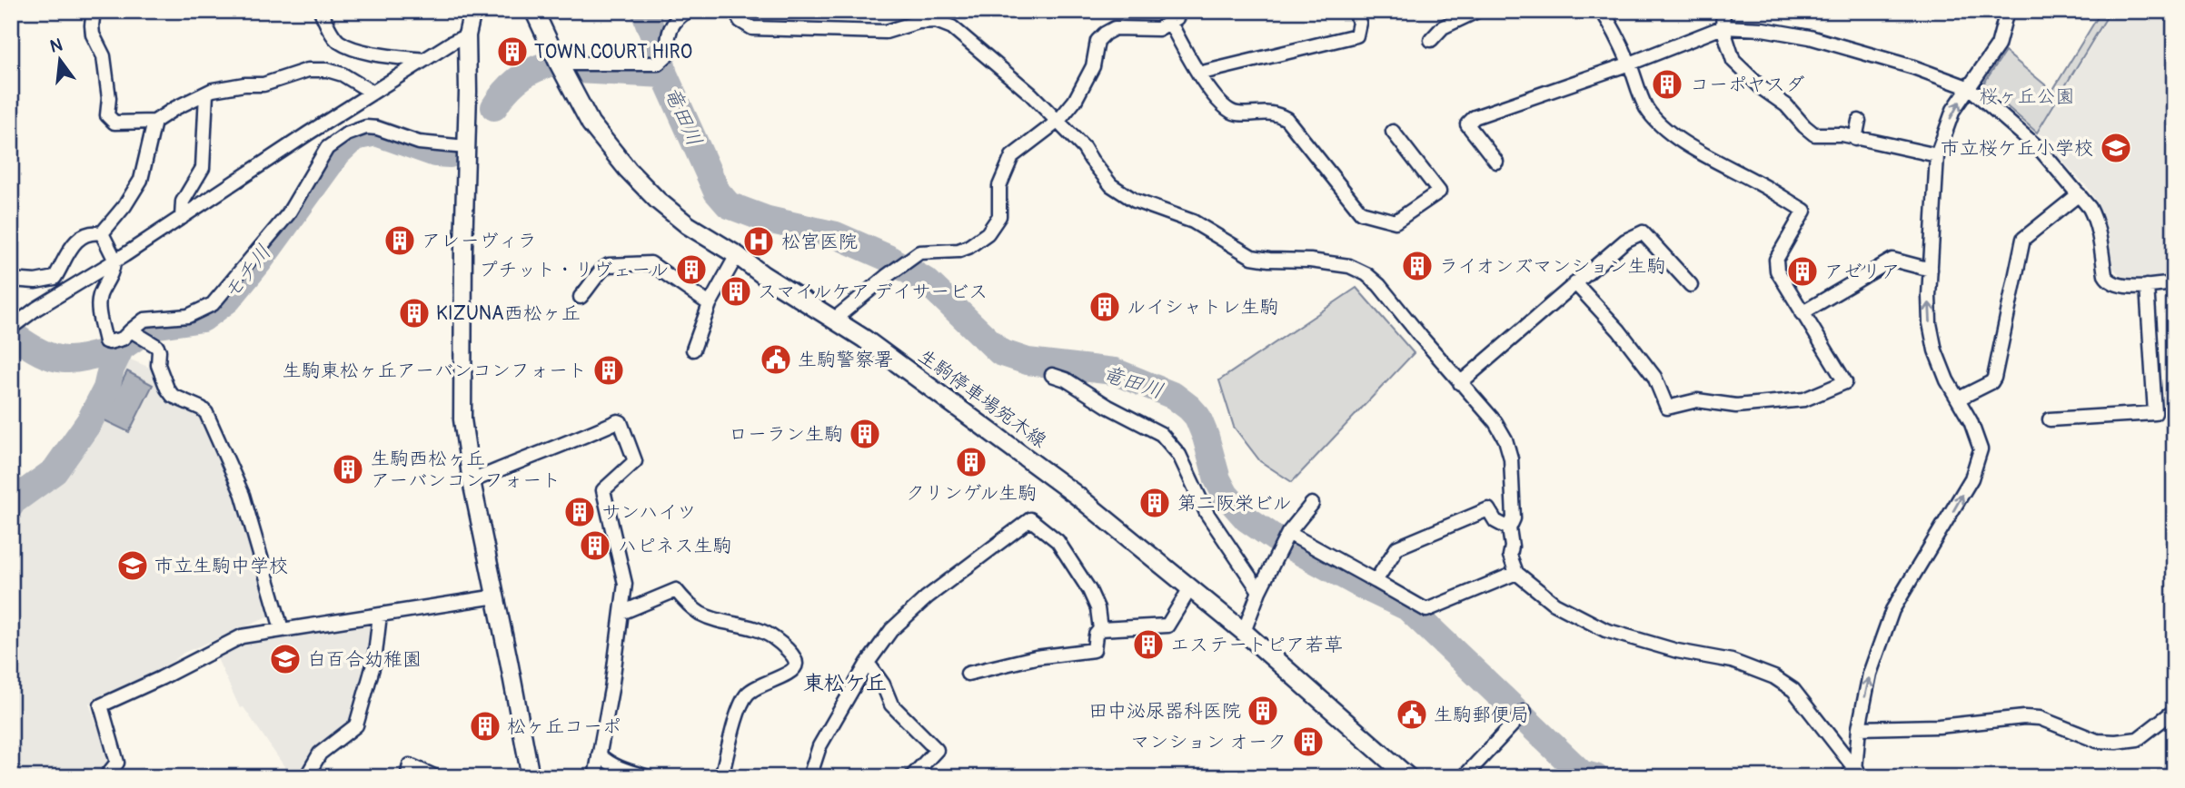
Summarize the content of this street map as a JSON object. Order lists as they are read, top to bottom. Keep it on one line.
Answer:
{"streets":{"main road":["生駒停車場宛木線"]},"districts":["東松ケ丘"],"water":["竜田川","モチ川"],"parks":["桜ヶ丘公園"],"places":{"building":["TOWN COURT HIRO","コーポヤスダ","アレーヴィラ","ライオンズマンション生駒","プチット・リヴェール","アゼリア","スマイルケア デイサービス","ルイシャトレ生駒","KIZUNA西松ヶ丘","生駒東松ヶ丘アーバンコンフォート","ローラン生駒","クリンゲル生駒","生駒西松ヶ丘 アーバンコンフォート","第二阪栄ビル","サンハイツ","ハピネス生駒","エステートピア若草","田中泌尿器科医院","松ヶ丘コーポ","マンション オーク"],"school or university":["市立桜ケ丘小学校","市立生駒中学校","白百合幼稚園"],"hospital":["松宮医院"],"public building":["生駒警察署","生駒郵便局"]},"north":"top"}
